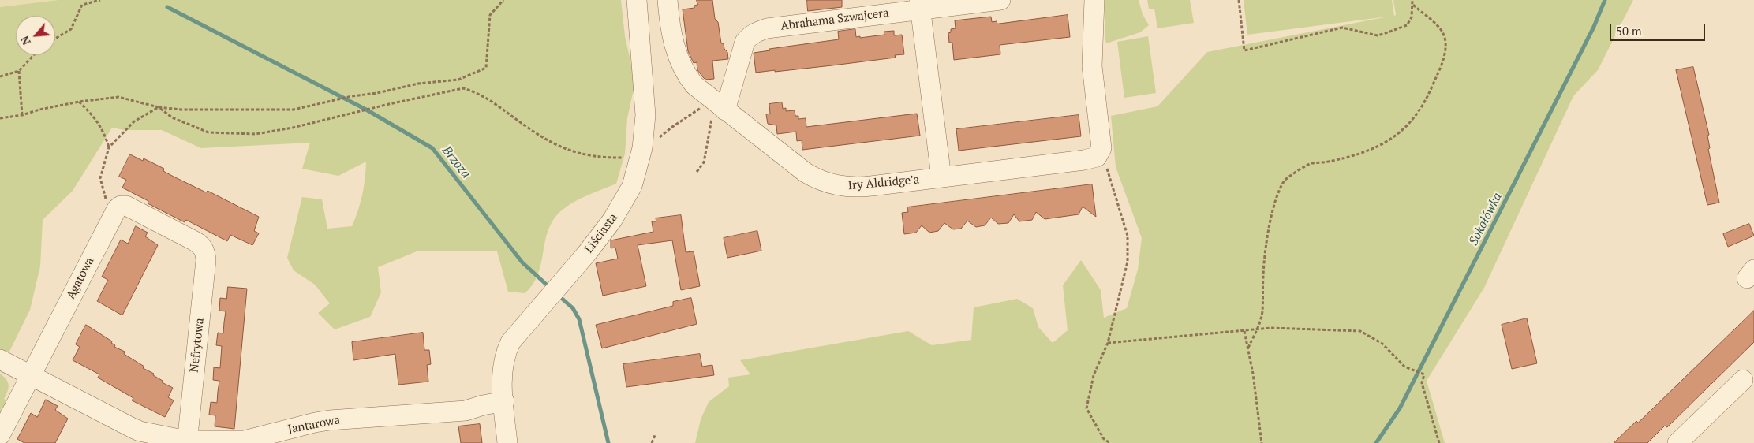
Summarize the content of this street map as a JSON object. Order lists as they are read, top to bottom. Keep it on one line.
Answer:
{"streets":{"street":["Abrahama Szwajcera","Iry Aldridge’a","Liściasta","Agatowa","Nefrytowa","Jantarowa"]},"crossings":[["Abrahama Szwajcera","Iry Aldridge’a"],["Liściasta","Jantarowa"],["Agatowa","Nefrytowa"],["Agatowa","Jantarowa"],["Nefrytowa","Jantarowa"]],"water":["Brzoza","Sokołówka"],"scale_bar":"50 m","north":"bottom left"}
